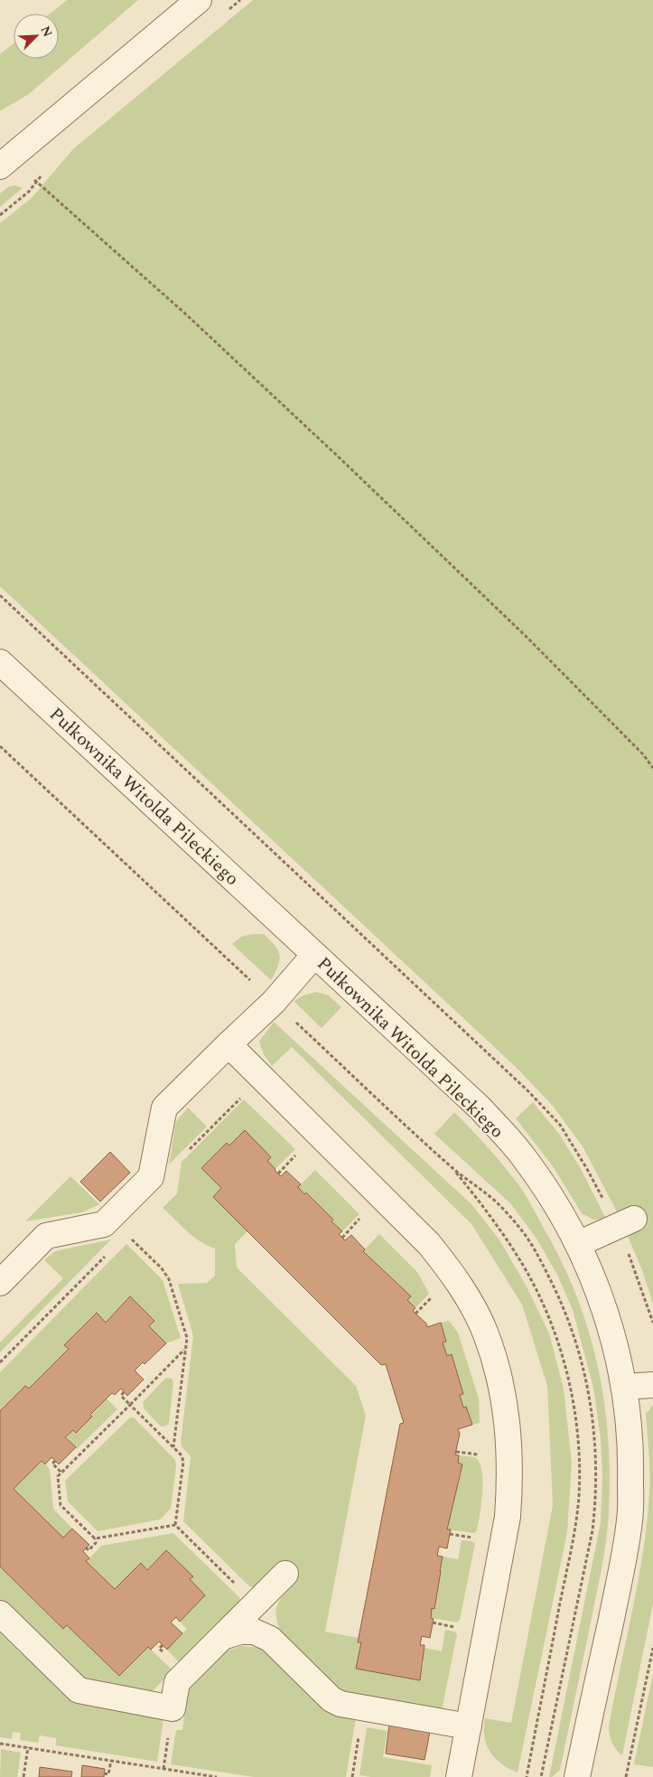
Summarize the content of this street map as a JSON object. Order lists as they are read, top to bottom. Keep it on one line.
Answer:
{"streets":{"street":["Pułkownika Witolda Pileckiego"]},"north":"top right"}
